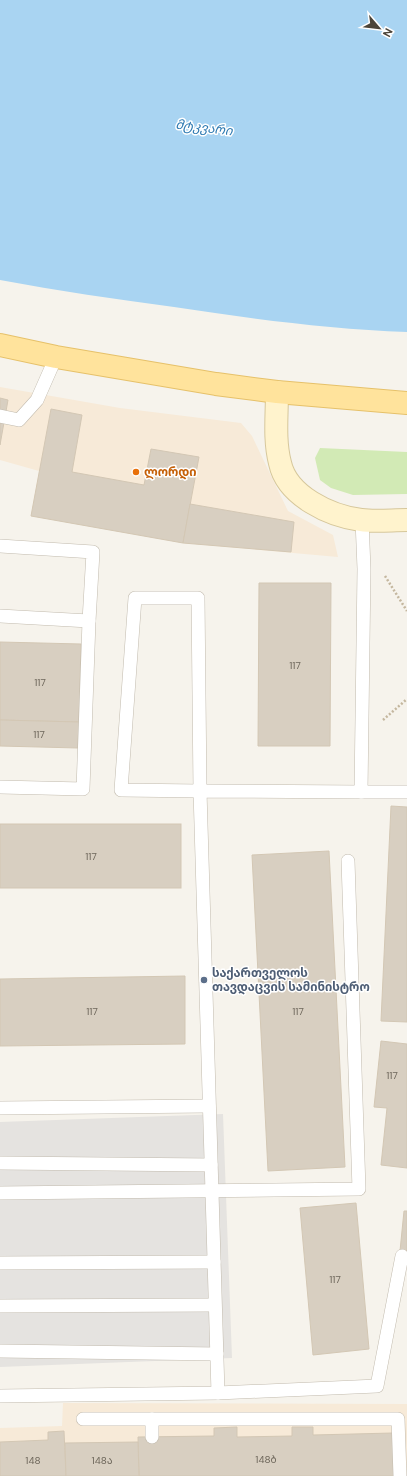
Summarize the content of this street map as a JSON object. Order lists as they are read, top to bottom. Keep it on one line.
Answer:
{"water":["მტკვარი"],"places":["ლორდი","საქართველოს თავდაცვის სამინისტრო"],"house_numbers":["117","117","117","117","117","117","117","117","148ბ","148","148ა"],"north":"bottom right"}
